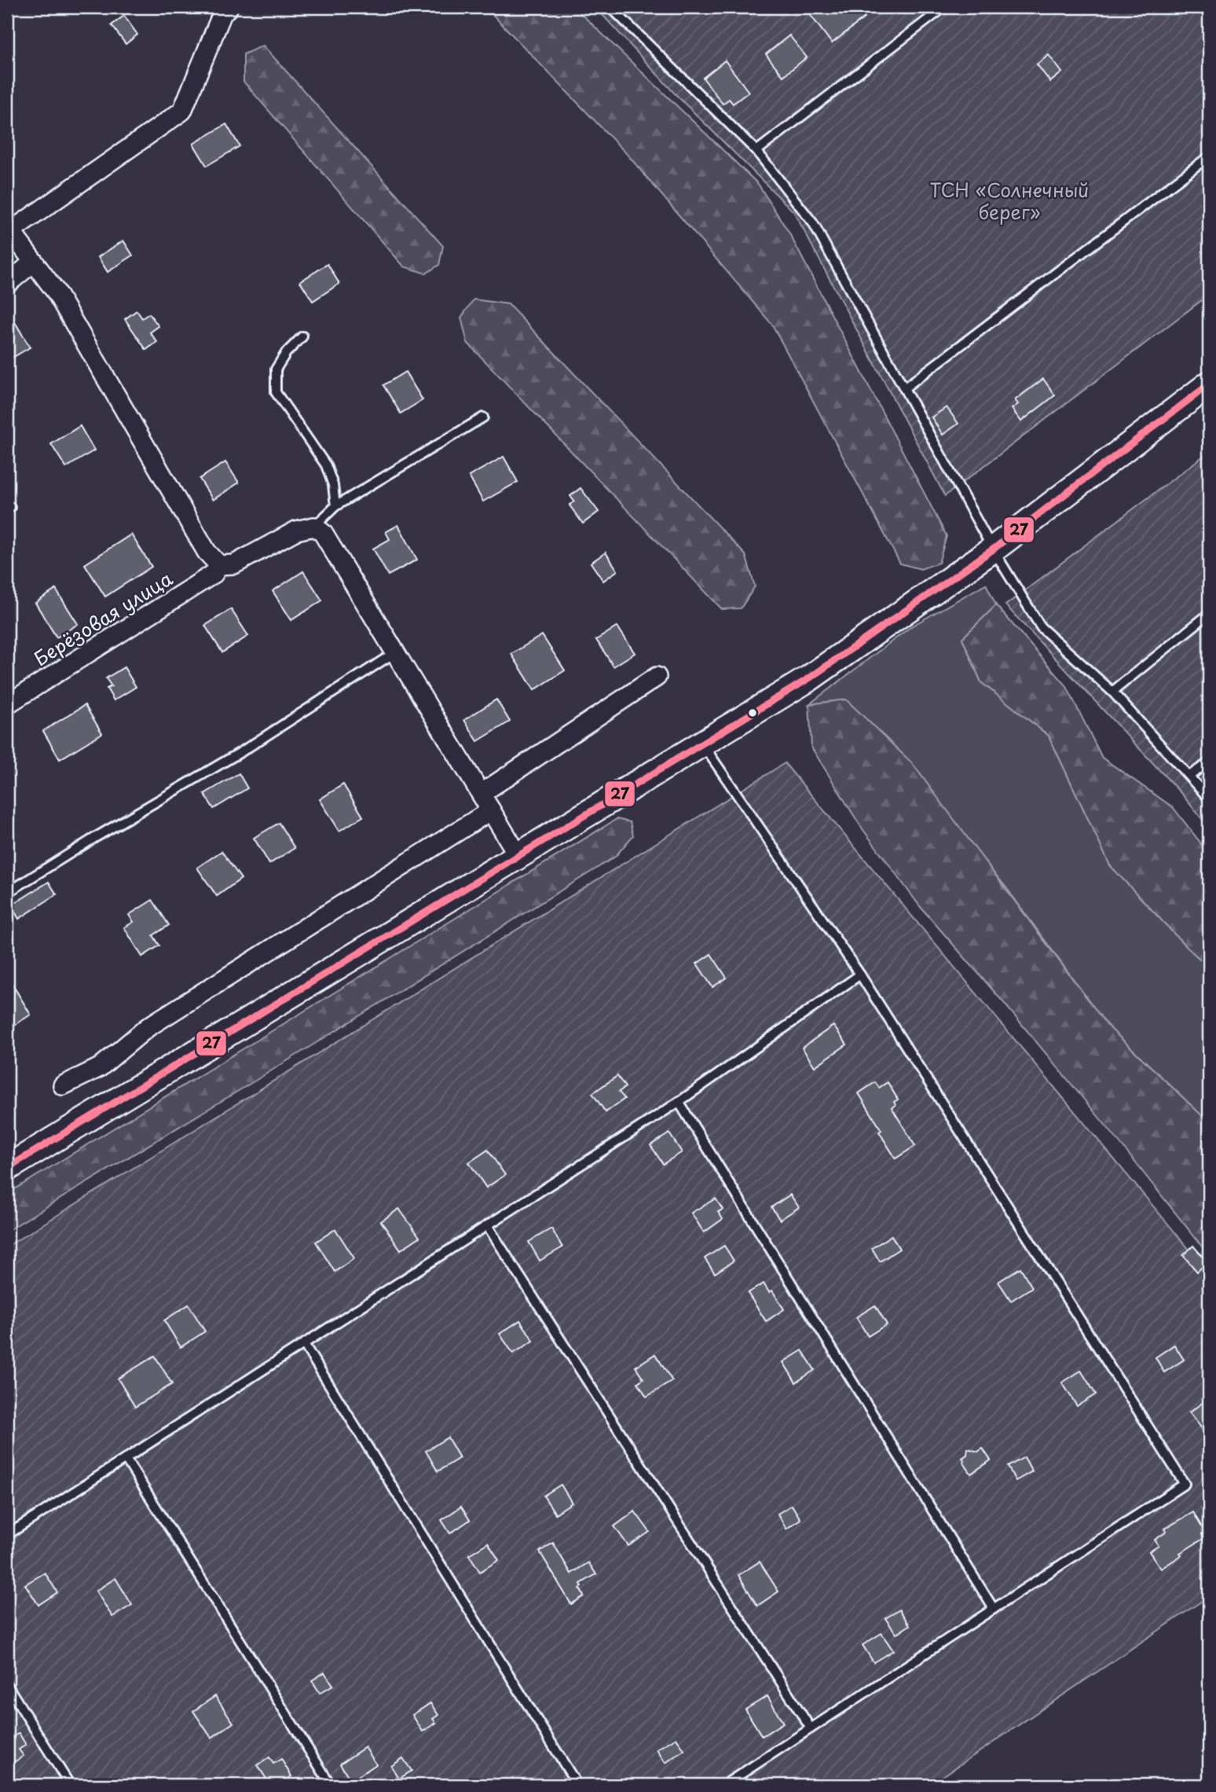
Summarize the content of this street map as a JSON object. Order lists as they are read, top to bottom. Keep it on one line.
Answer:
{"streets":{"street":["Берёзовая улица"]},"parks":["ТСН «Солнечный берег»"],"lines":["transit line 27"]}
